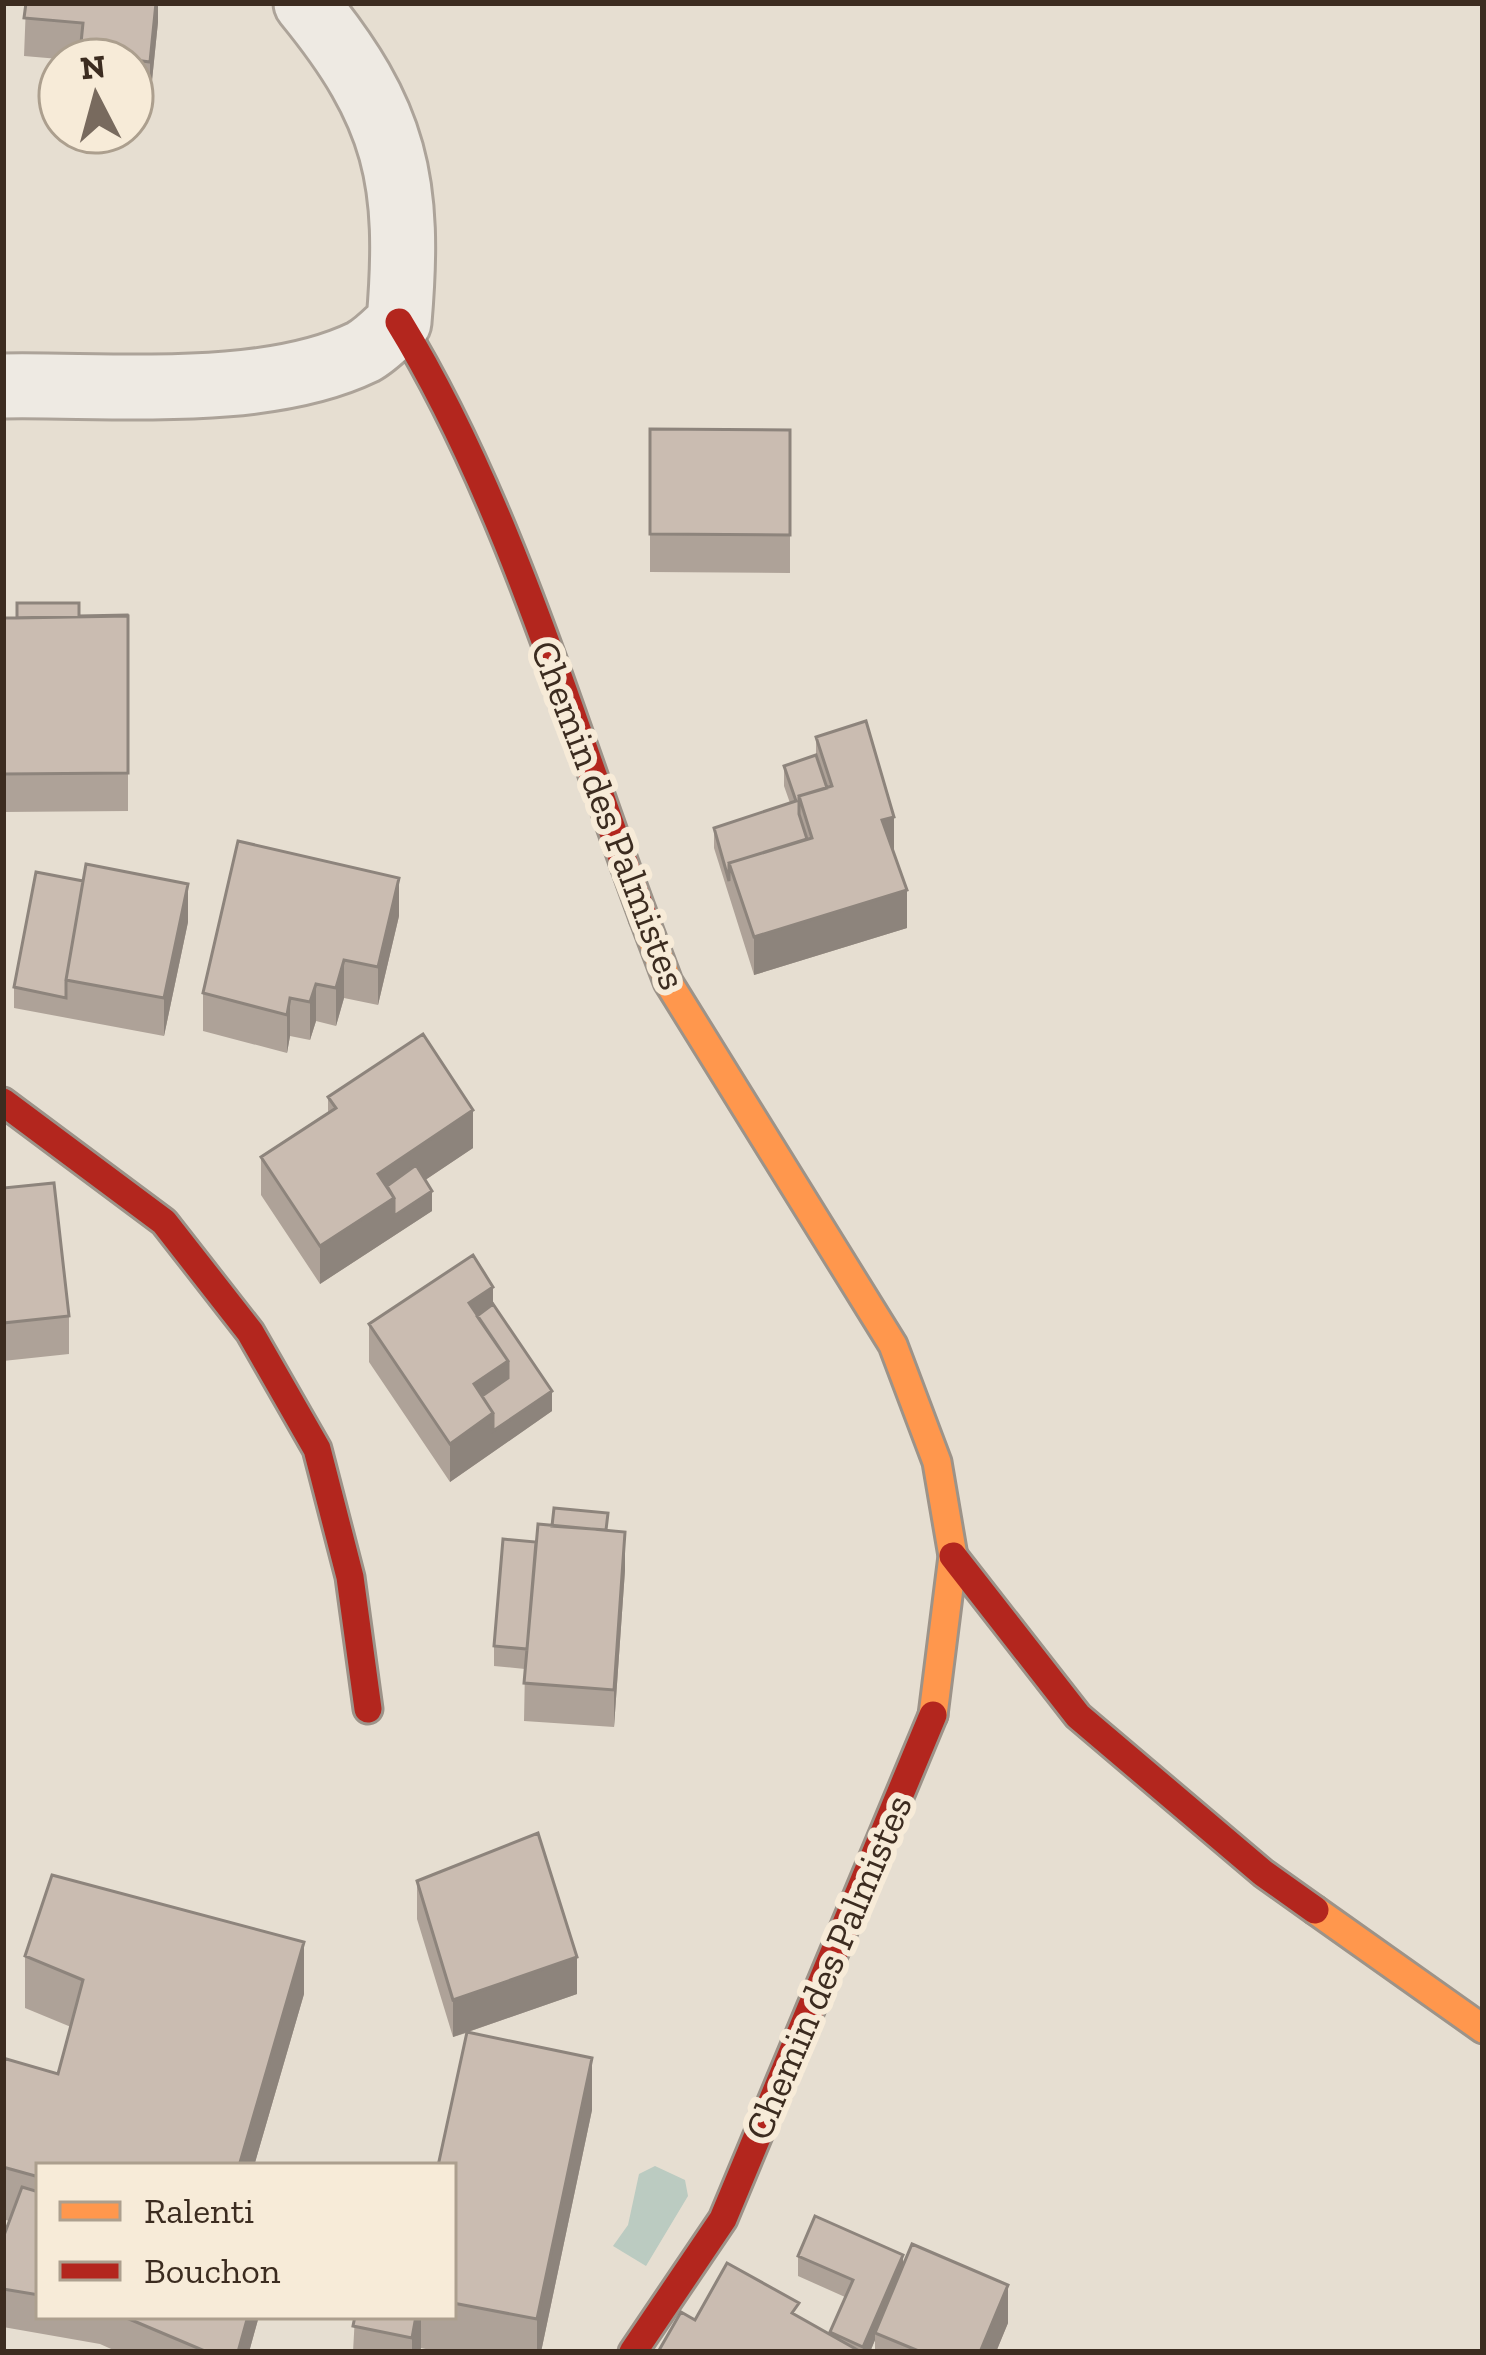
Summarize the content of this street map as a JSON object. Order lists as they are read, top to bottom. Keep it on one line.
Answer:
{"streets":{"street":["Chemin des Palmistes"]},"legend":["Ralenti","Bouchon"],"north":"top"}
